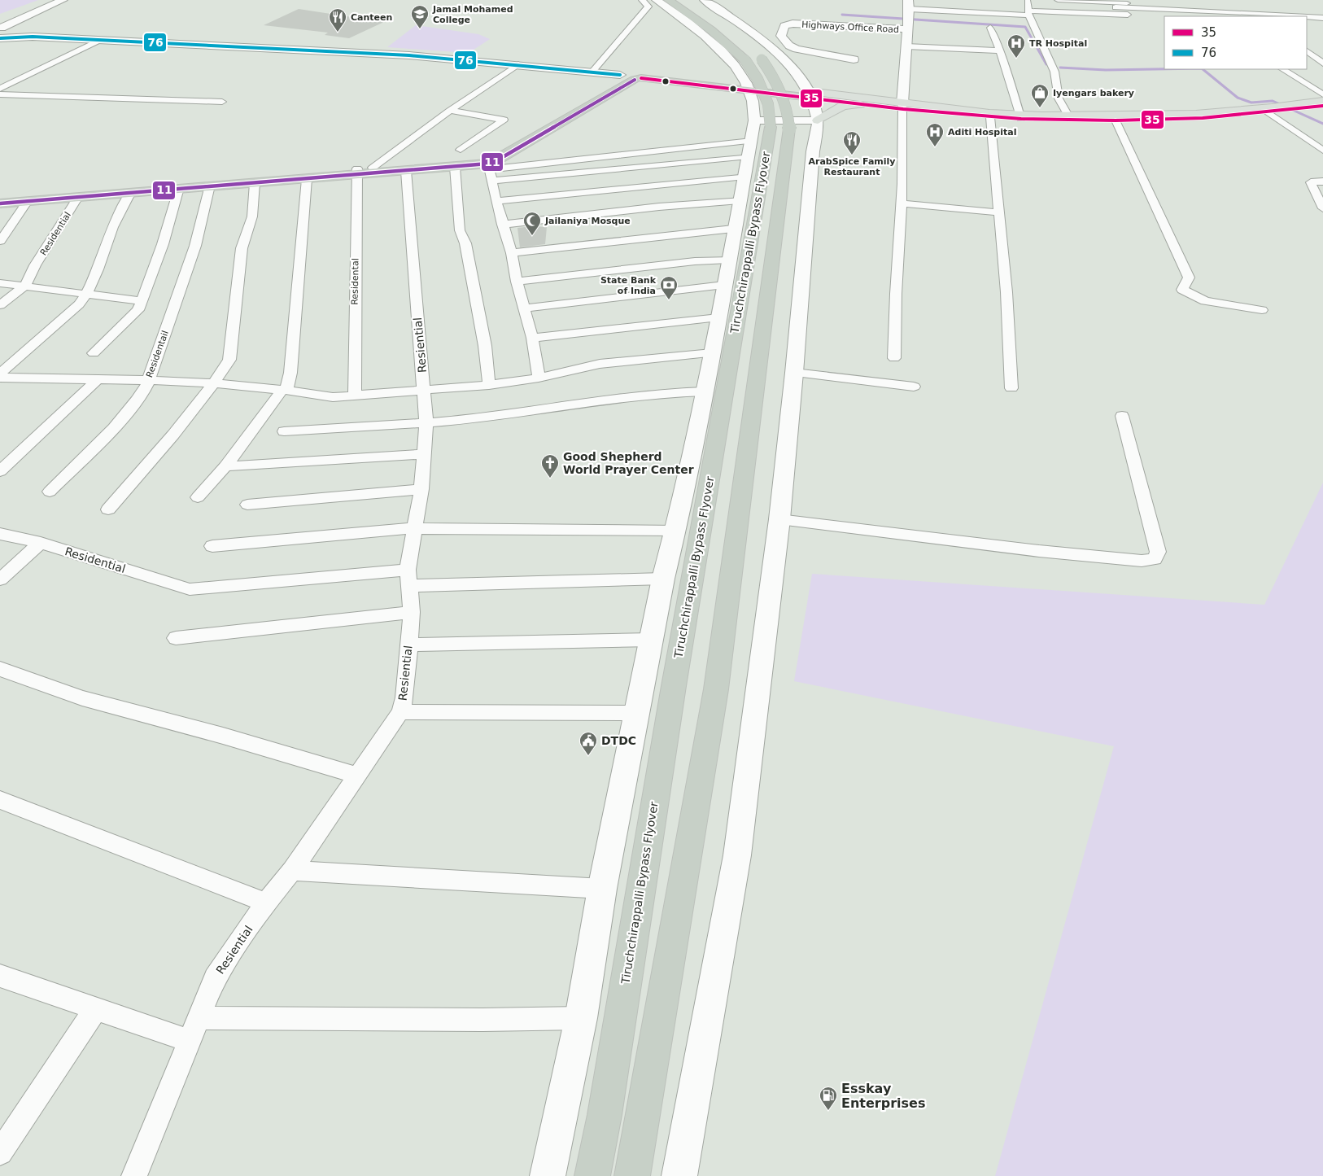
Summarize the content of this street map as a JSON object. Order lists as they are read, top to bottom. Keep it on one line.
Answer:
{"streets":{"highway":["Tiruchchirappalli Bypass Flyover"],"street":["Highways Office Road","Residential","Residental","Resiential","Residentail"]},"crossings":[["Residential","Resiential"]],"places":{"school or university":["Jamal Mohamed College"],"restaurant":["Canteen","ArabSpice Family Restaurant"],"hospital":["TR Hospital","Aditi Hospital"],"shop":["Iyengars bakery"],"mosque":["Jailaniya Mosque"],"bank":["State Bank of India"],"church":["Good Shepherd World Prayer Center"],"public building":["DTDC"],"fuel station":["Esskay Enterprises"]},"lines":["transit line 76","transit line 35","transit line 11"],"legend":["35","76"]}
